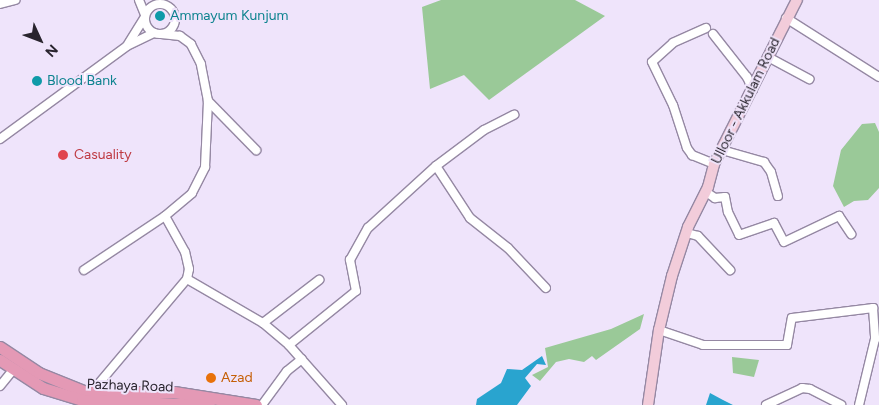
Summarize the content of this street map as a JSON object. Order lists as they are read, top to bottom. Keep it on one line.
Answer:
{"streets":{"main road":["Ulloor - Akkulam Road","Pazhaya Road"]},"places":["Ammayum Kunjum","Blood Bank","Casuality","Azad"],"north":"bottom right"}
